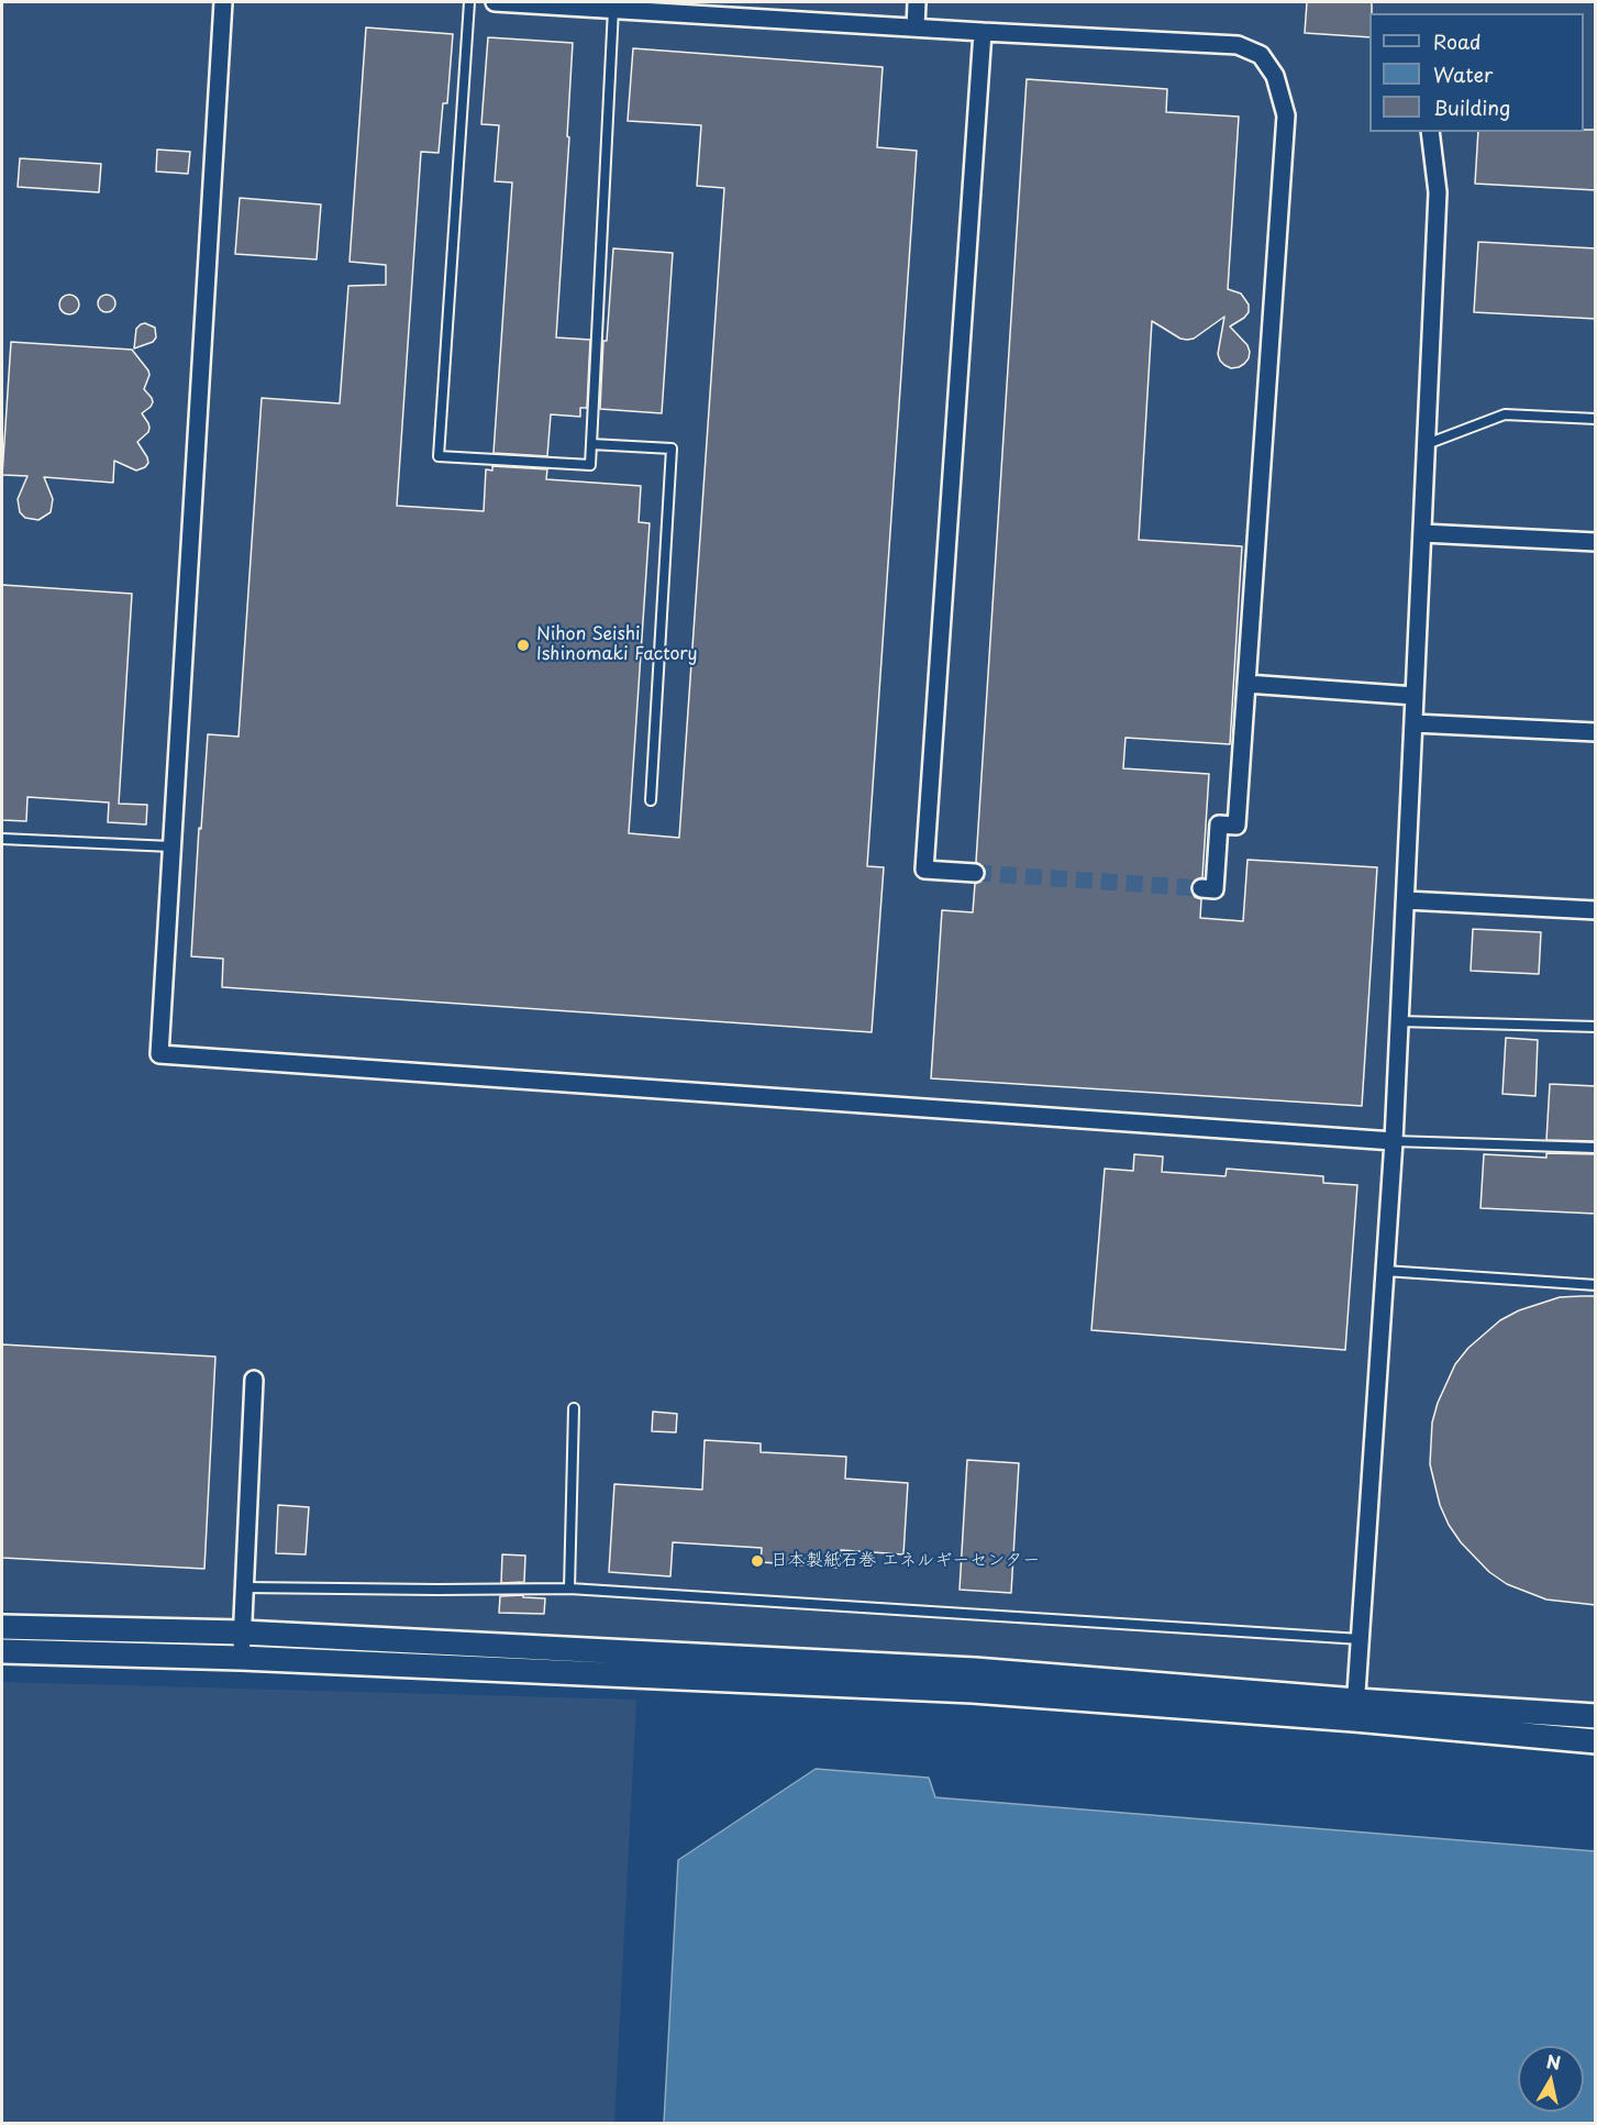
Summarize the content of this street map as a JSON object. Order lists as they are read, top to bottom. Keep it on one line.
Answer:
{"places":["Nihon Seishi Ishinomaki Factory","日本製紙石巻 エネルギーセンター"],"legend":["Road","Water","Building"],"north":"top"}
